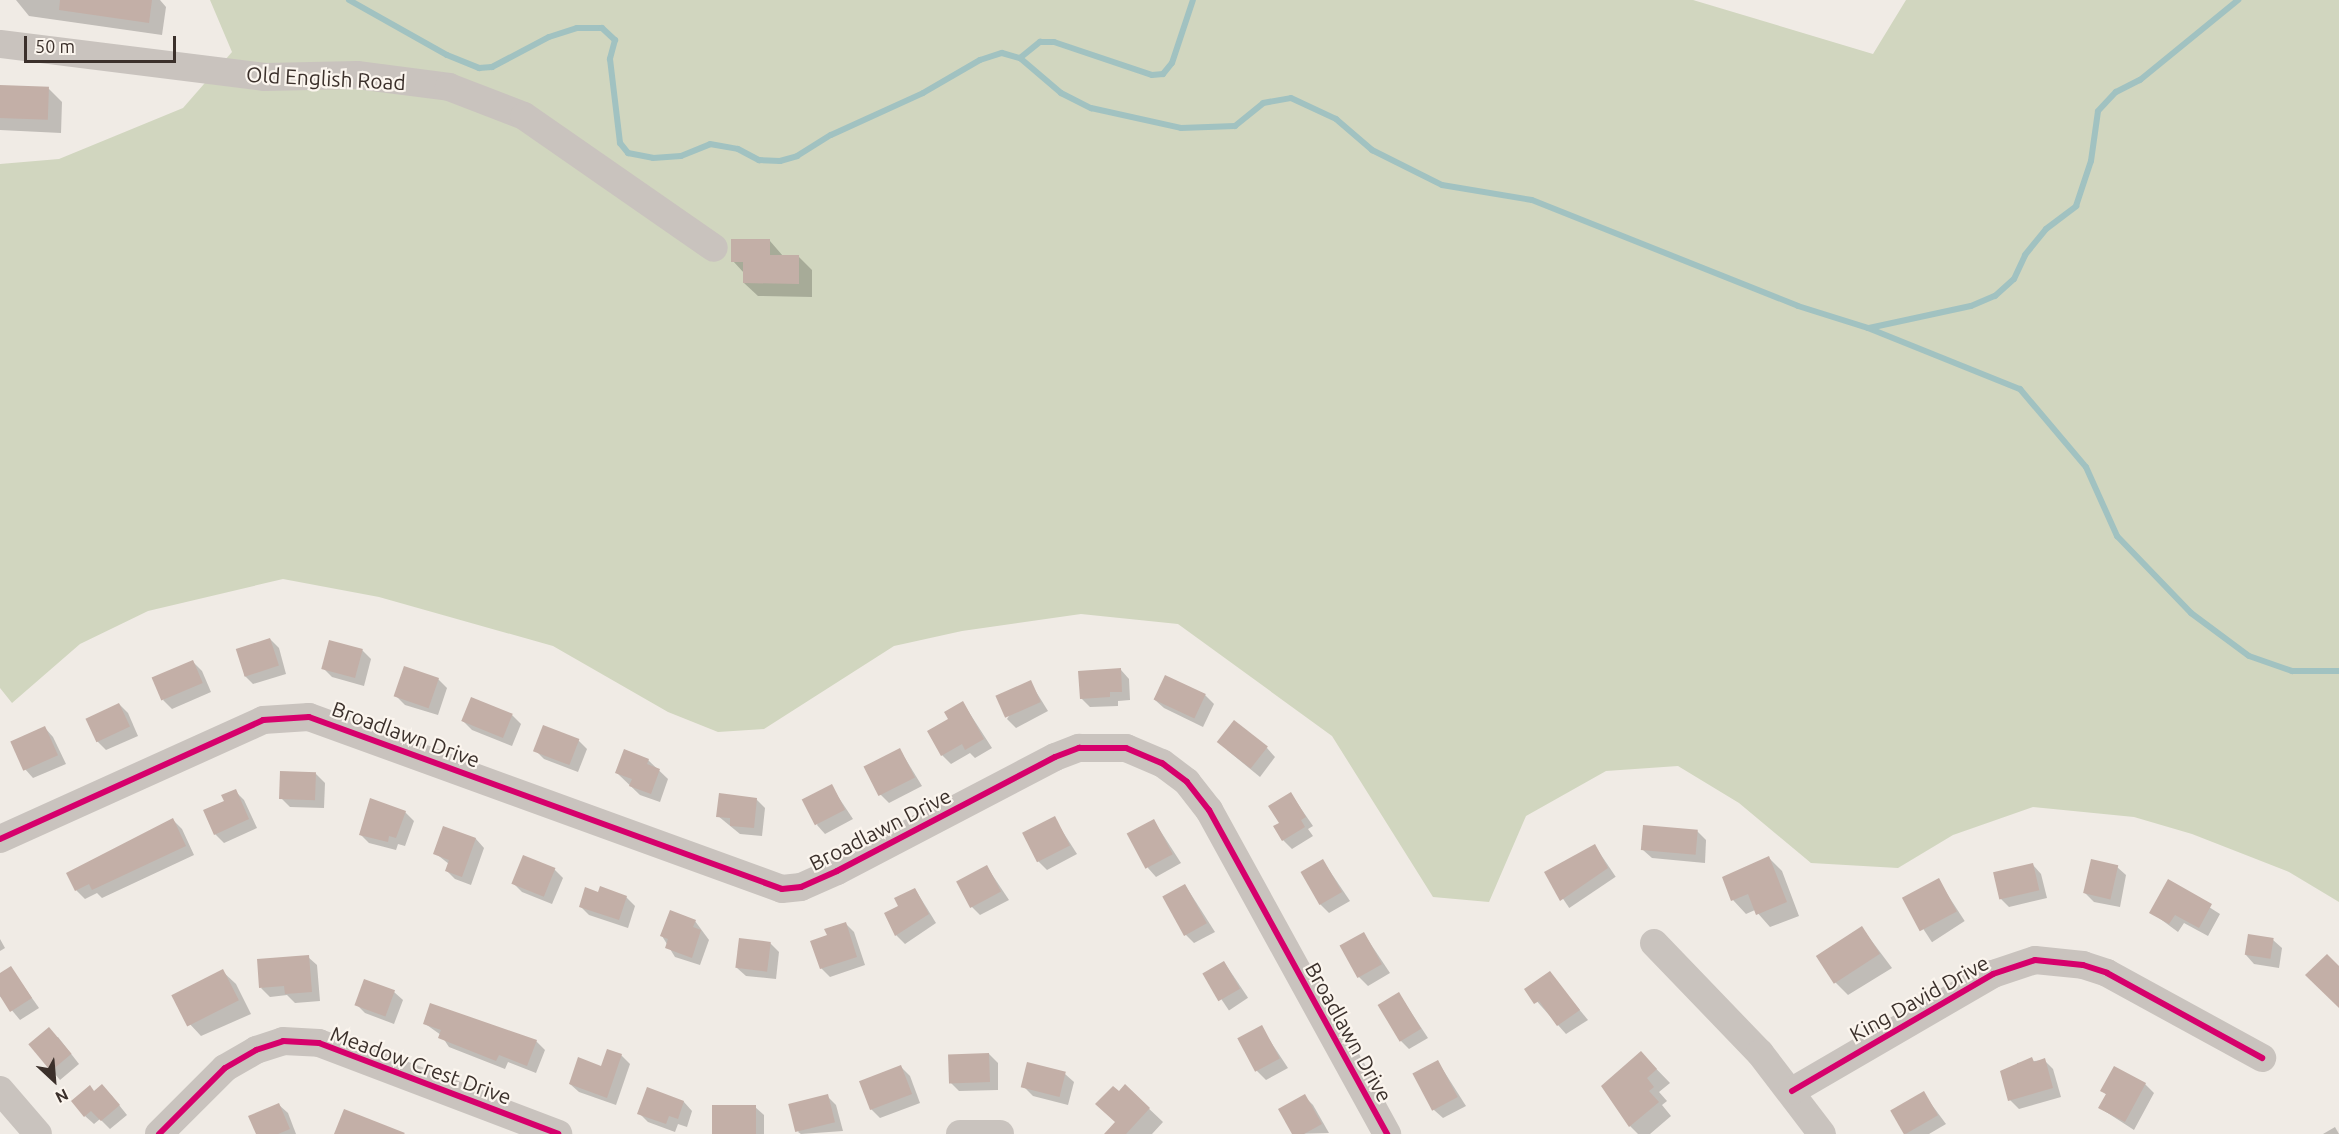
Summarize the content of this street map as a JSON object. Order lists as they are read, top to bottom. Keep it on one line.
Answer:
{"streets":{"street":["Old English Road","Broadlawn Drive","King David Drive","Meadow Crest Drive"]},"scale_bar":"50 m","north":"bottom right"}
